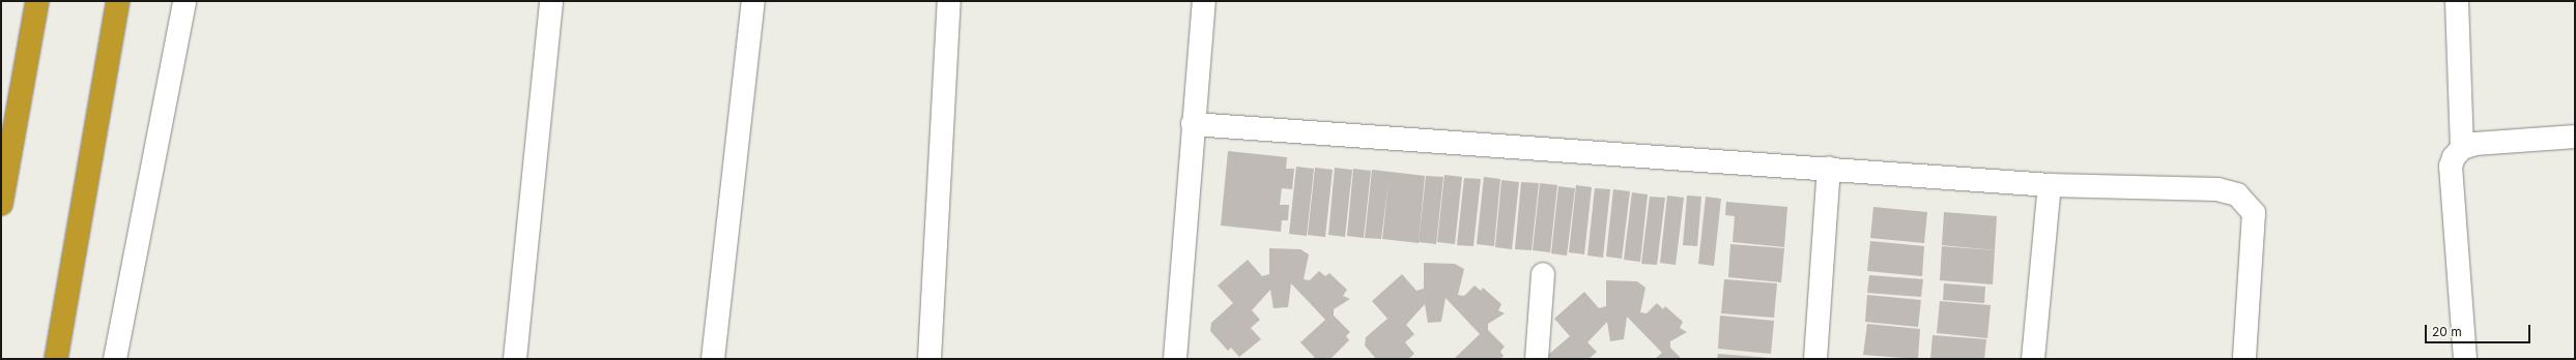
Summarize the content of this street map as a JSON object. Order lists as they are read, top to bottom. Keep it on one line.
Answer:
{"scale_bar":"20 m"}
